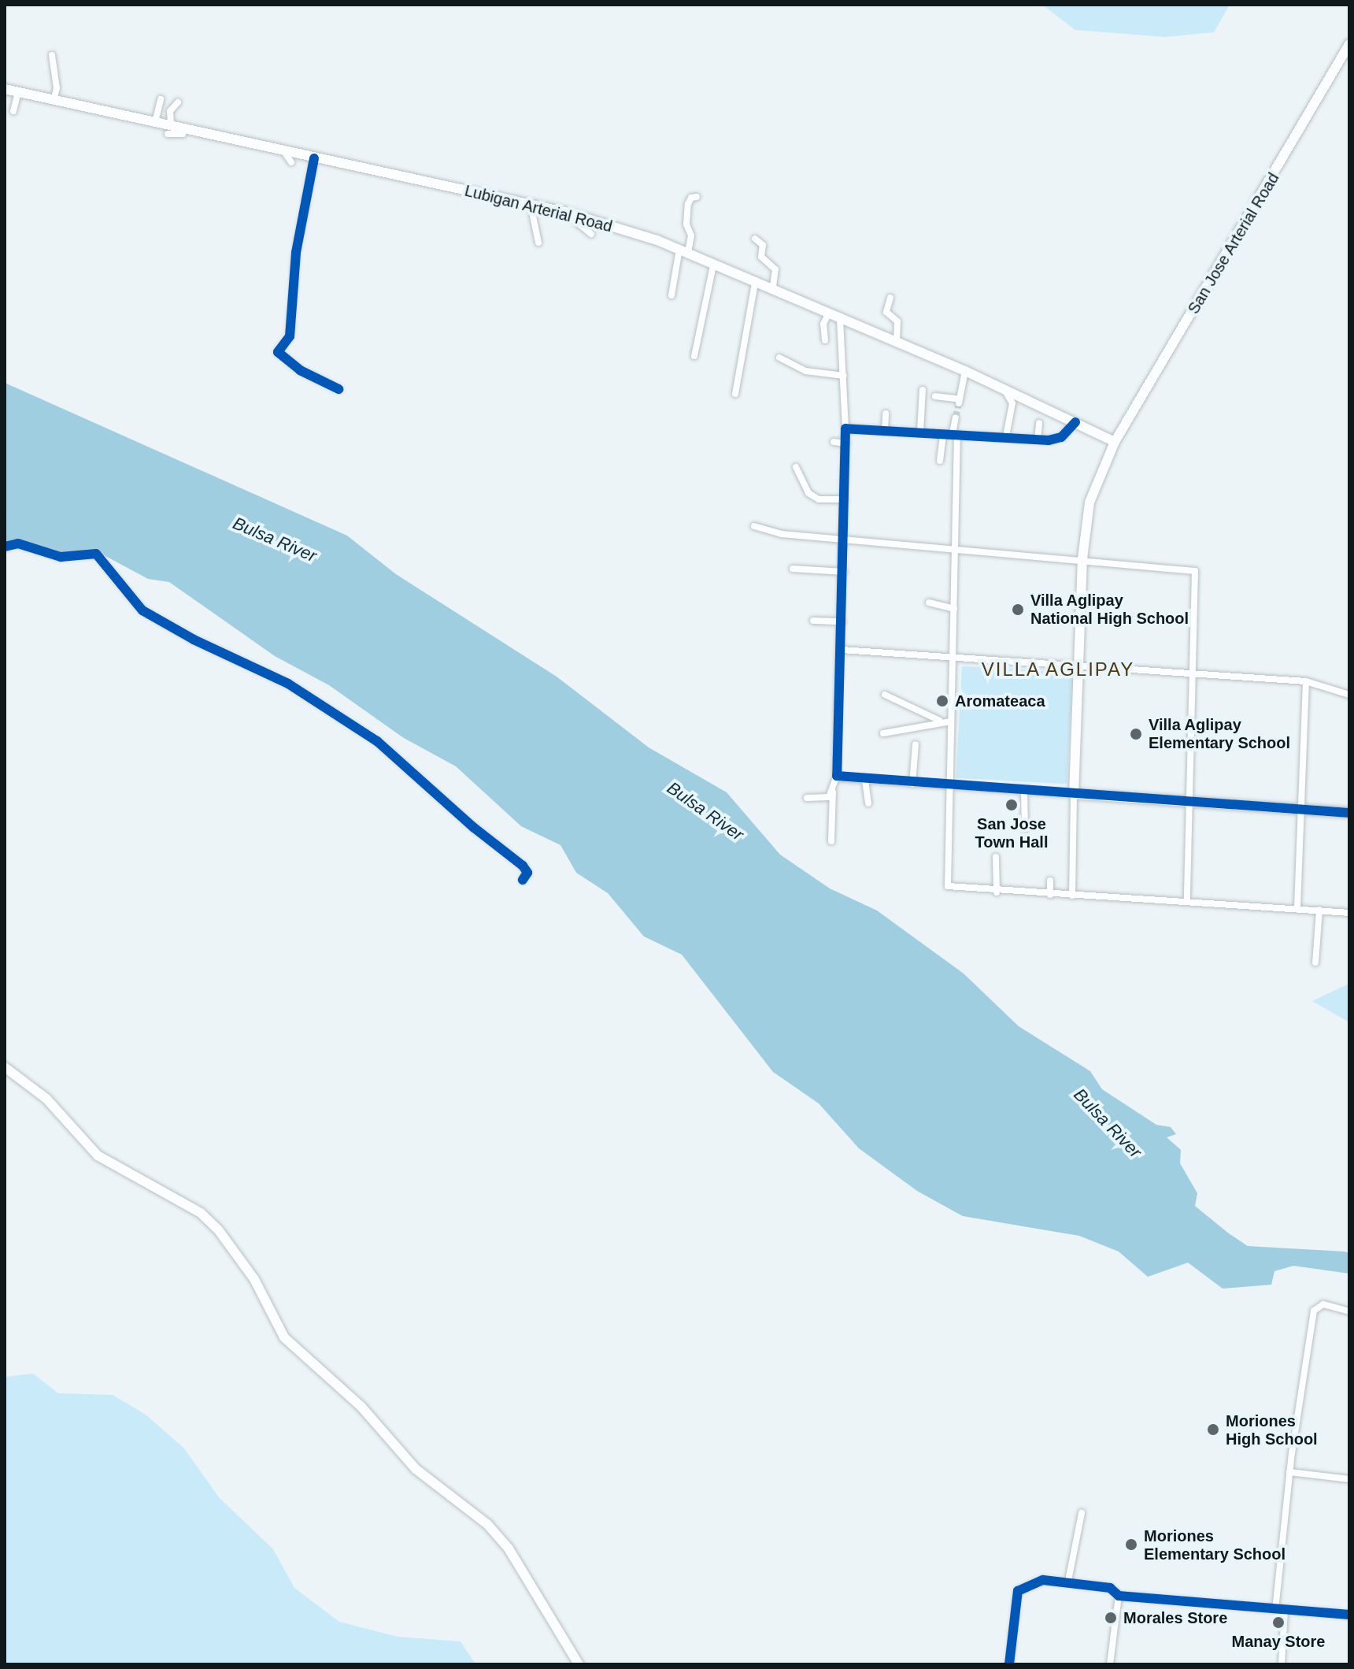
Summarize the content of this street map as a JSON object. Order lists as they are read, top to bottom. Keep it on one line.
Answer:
{"streets":{"main road":["Lubigan Arterial Road","San Jose Arterial Road"]},"crossings":[["Lubigan Arterial Road","San Jose Arterial Road"]],"districts":["VILLA AGLIPAY"],"water":["Bulsa River"],"places":["Villa Aglipay National High School","Aromateaca","Villa Aglipay Elementary School","San Jose Town Hall","Moriones High School","Moriones Elementary School","Morales Store","Manay Store"]}
